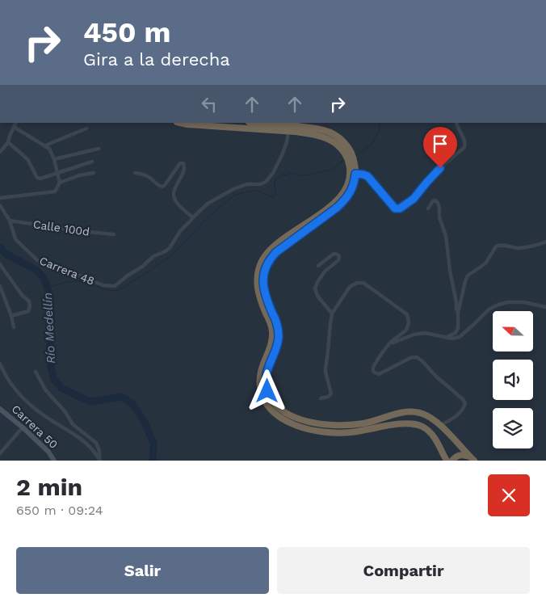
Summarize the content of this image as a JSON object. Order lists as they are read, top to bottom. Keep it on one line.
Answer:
{"streets":{"main road":["Carrera 50"],"street":["Calle 100d","Carrera 48"]},"crossings":[["Calle 100d","Carrera 48"]],"water":["Río Medellín"],"north":"left","page":{"turn":["450 m","Gira a la derecha"],"heading":["2 min","650 m · 09:24"],"buttons":["Salir","Compartir"]}}
